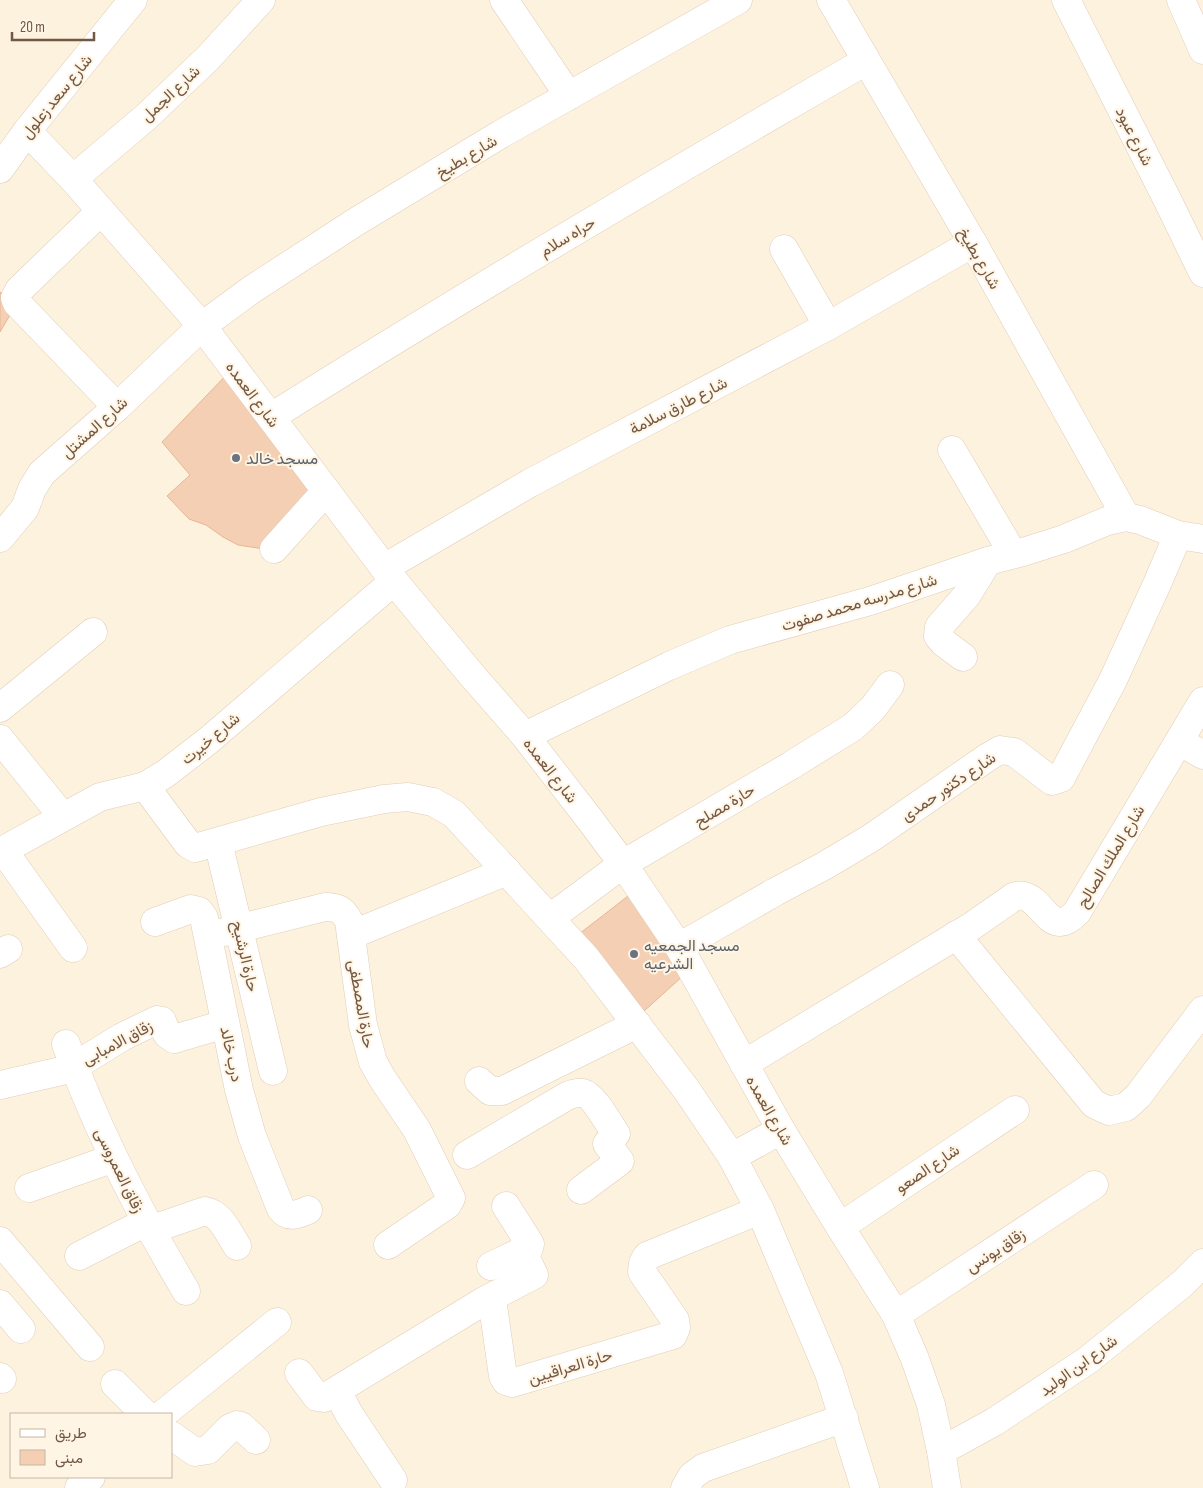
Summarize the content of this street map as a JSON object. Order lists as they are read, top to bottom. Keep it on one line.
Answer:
{"streets":{"street":["شارع الجمل","شارع سعد زعلول","شارع عبود","شارع بطيخ","حراه سلام","شارع العمده","شارع طارق سلامة","شارع المشتل","شارع مدرسه محمد صفوت","شارع خيرت","شارع دكتور حمدى","حارة مصلح","شارع الملك الصالح","حارة الرشيح","حارة المصطفى","زقاق الامبابى","درب خالد","شارع الصعو","زقاق العمروسى","زقاق يونس","شارع ابن الوليد","حارة العراقيين"]},"crossings":[["شارع الجمل","شارع العمده"],["شارع سعد زعلول","شارع العمده"],["شارع بطيخ","حراه سلام"],["شارع بطيخ","شارع العمده"],["شارع بطيخ","شارع طارق سلامة"],["شارع بطيخ","شارع المشتل"],["شارع بطيخ","شارع مدرسه محمد صفوت"],["حراه سلام","شارع العمده"],["شارع العمده","شارع طارق سلامة"],["شارع العمده","شارع المشتل"],["شارع العمده","شارع مدرسه محمد صفوت"],["شارع العمده","شارع خيرت"],["شارع العمده","شارع دكتور حمدى"],["شارع العمده","حارة مصلح"],["شارع العمده","شارع الملك الصالح"],["شارع العمده","شارع الصعو"],["شارع العمده","زقاق يونس"],["شارع العمده","شارع ابن الوليد"],["شارع طارق سلامة","شارع خيرت"],["حارة الرشيح","حارة المصطفى"],["حارة المصطفى","درب خالد"],["زقاق الامبابى","درب خالد"],["زقاق الامبابى","زقاق العمروسى"]],"places":["مسجد خالد","مسجد الجمعيه الشرعيه"],"legend":["طريق","مبنى"],"scale_bar":"20 m"}
